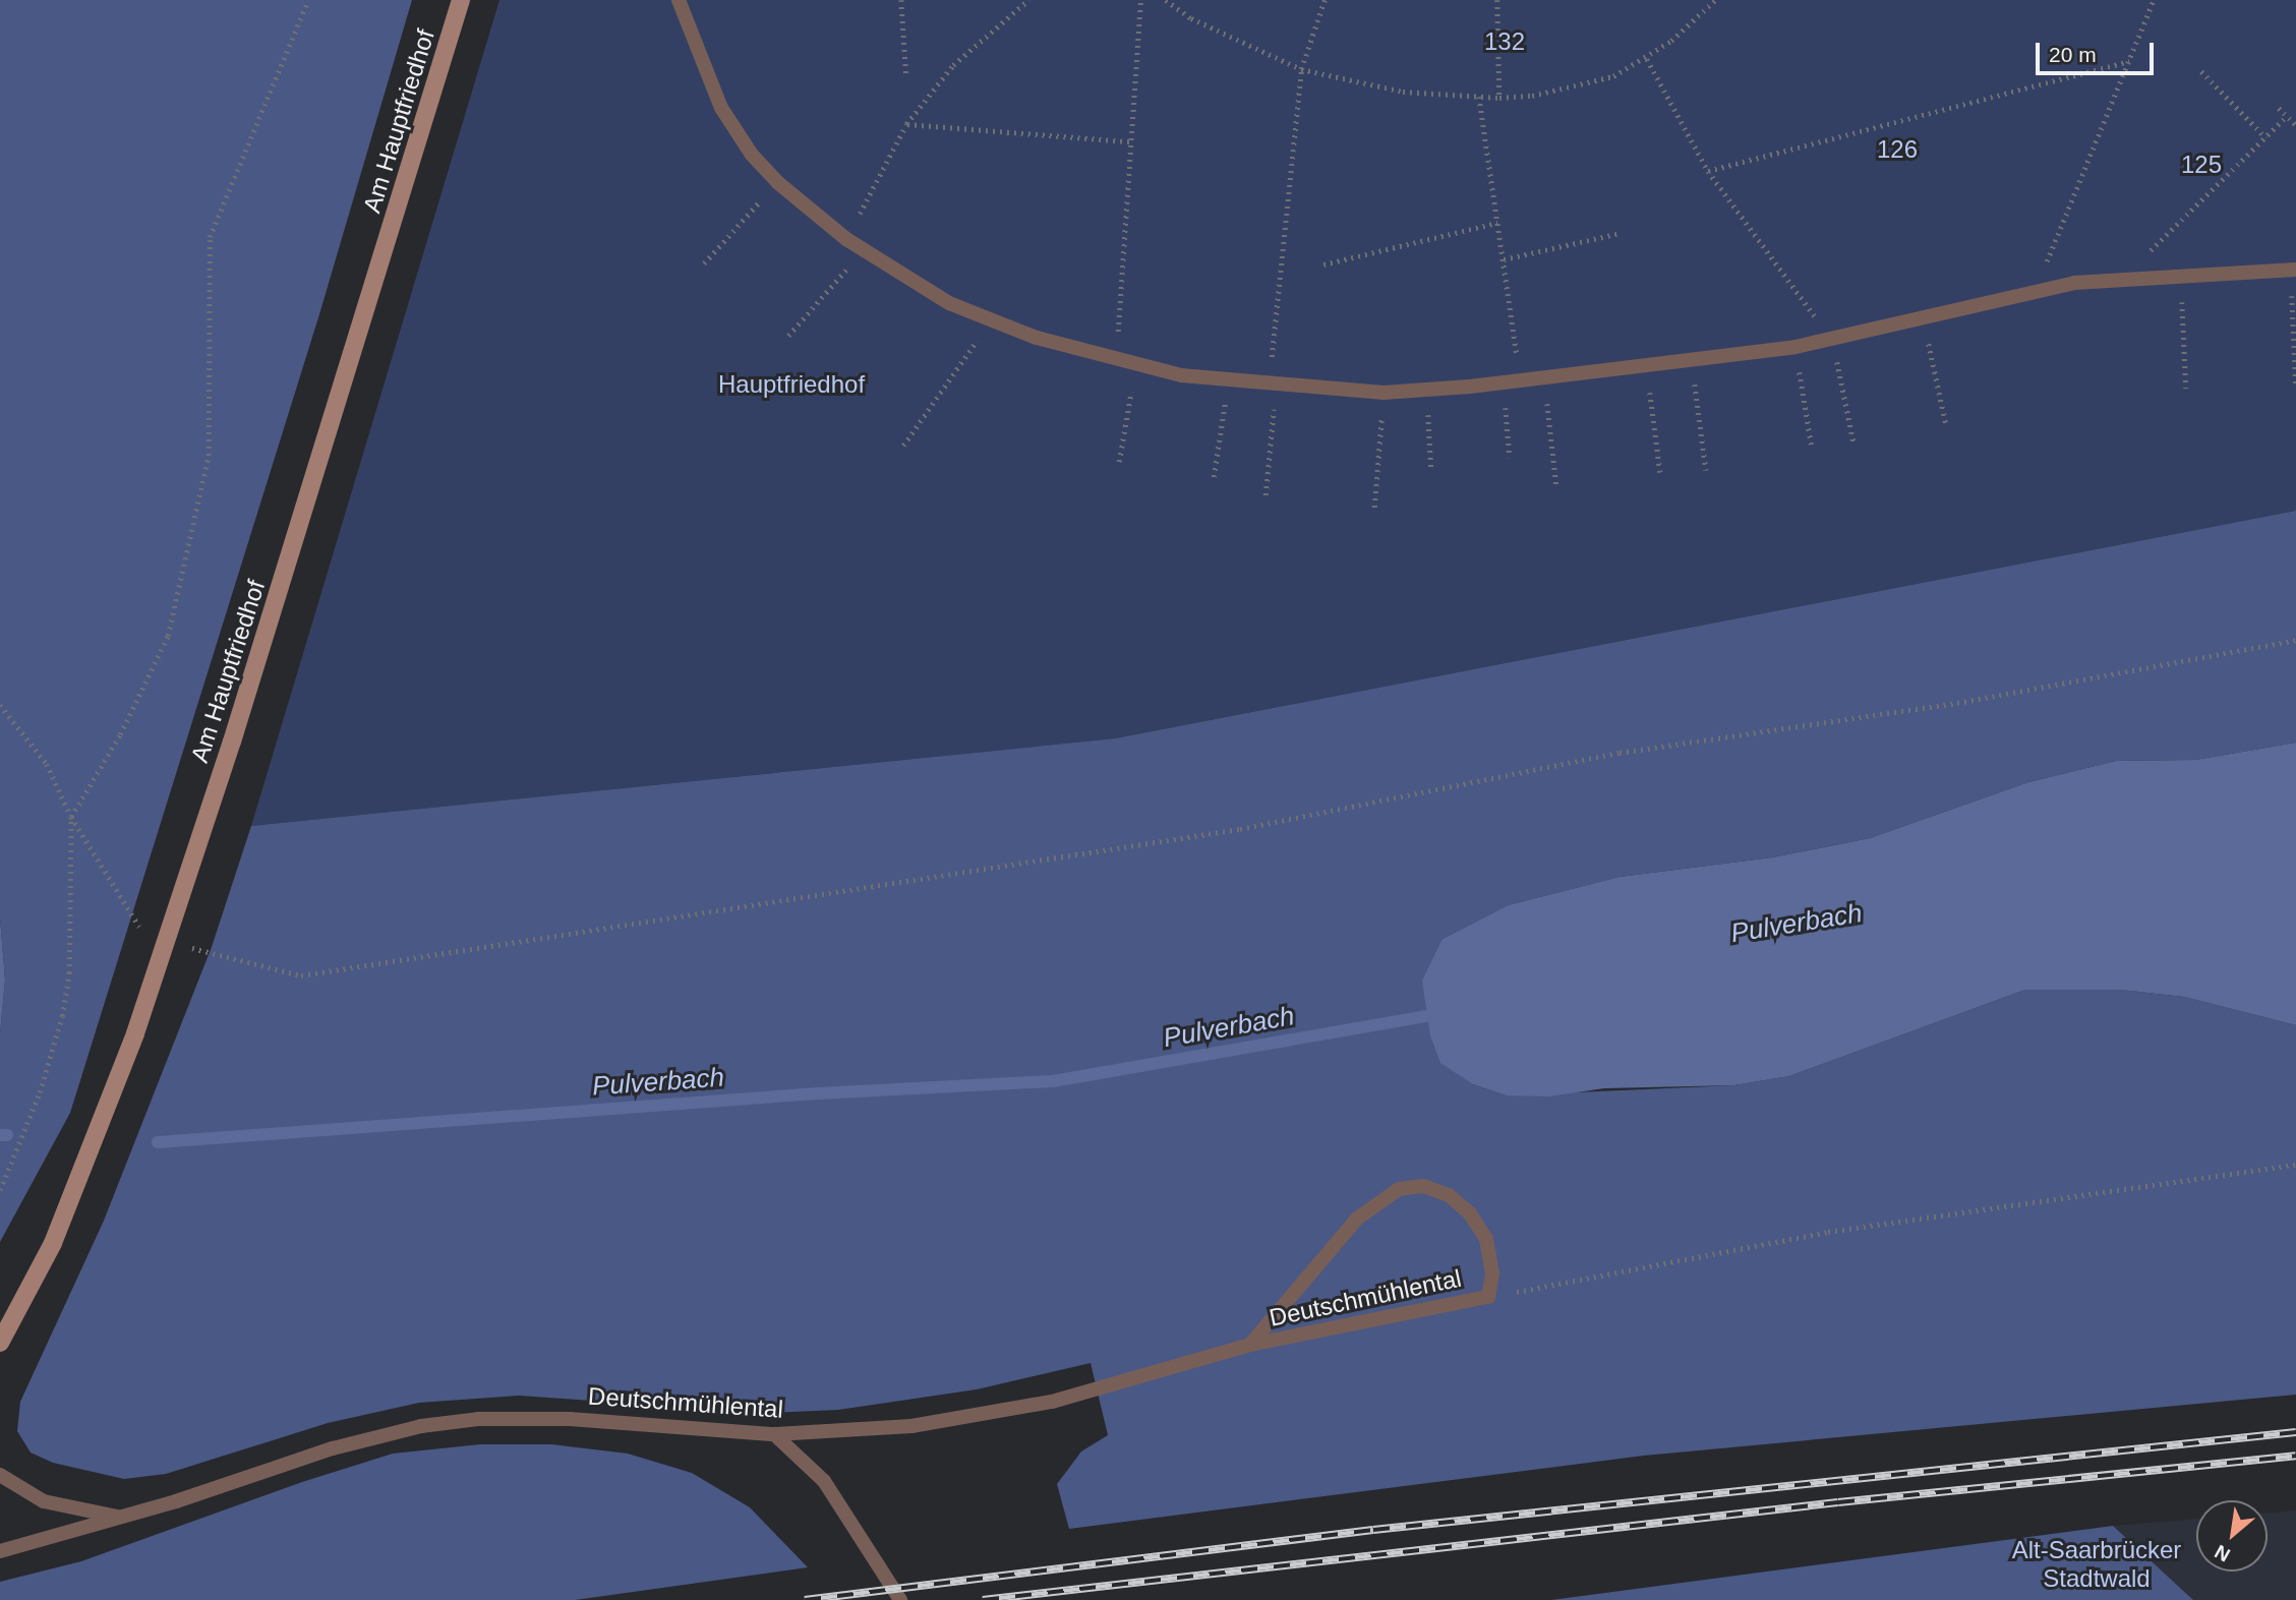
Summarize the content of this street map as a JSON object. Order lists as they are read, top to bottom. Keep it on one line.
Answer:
{"streets":{"main road":["Am Hauptfriedhof"],"lane":["Deutschmühlental"]},"water":["Pulverbach"],"parks":["132","126","125","Hauptfriedhof","Alt-Saarbrücker Stadtwald"],"scale_bar":"20 m","north":"bottom left"}
